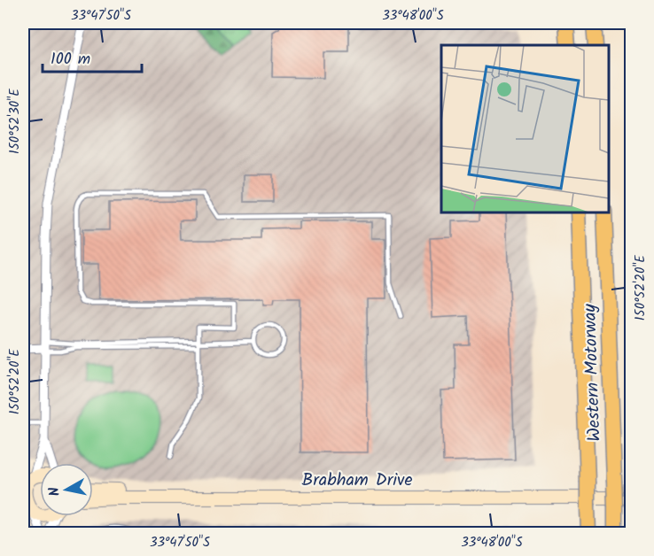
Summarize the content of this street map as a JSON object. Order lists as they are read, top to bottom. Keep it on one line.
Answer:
{"streets":{"highway":["Western Motorway"],"main road":["Brabham Drive"]},"scale_bar":"100 m","north":"left","coordinates":["33°47'50\"S","33°48'00\"S","150°52'30\"E","150°52'20\"E"]}
